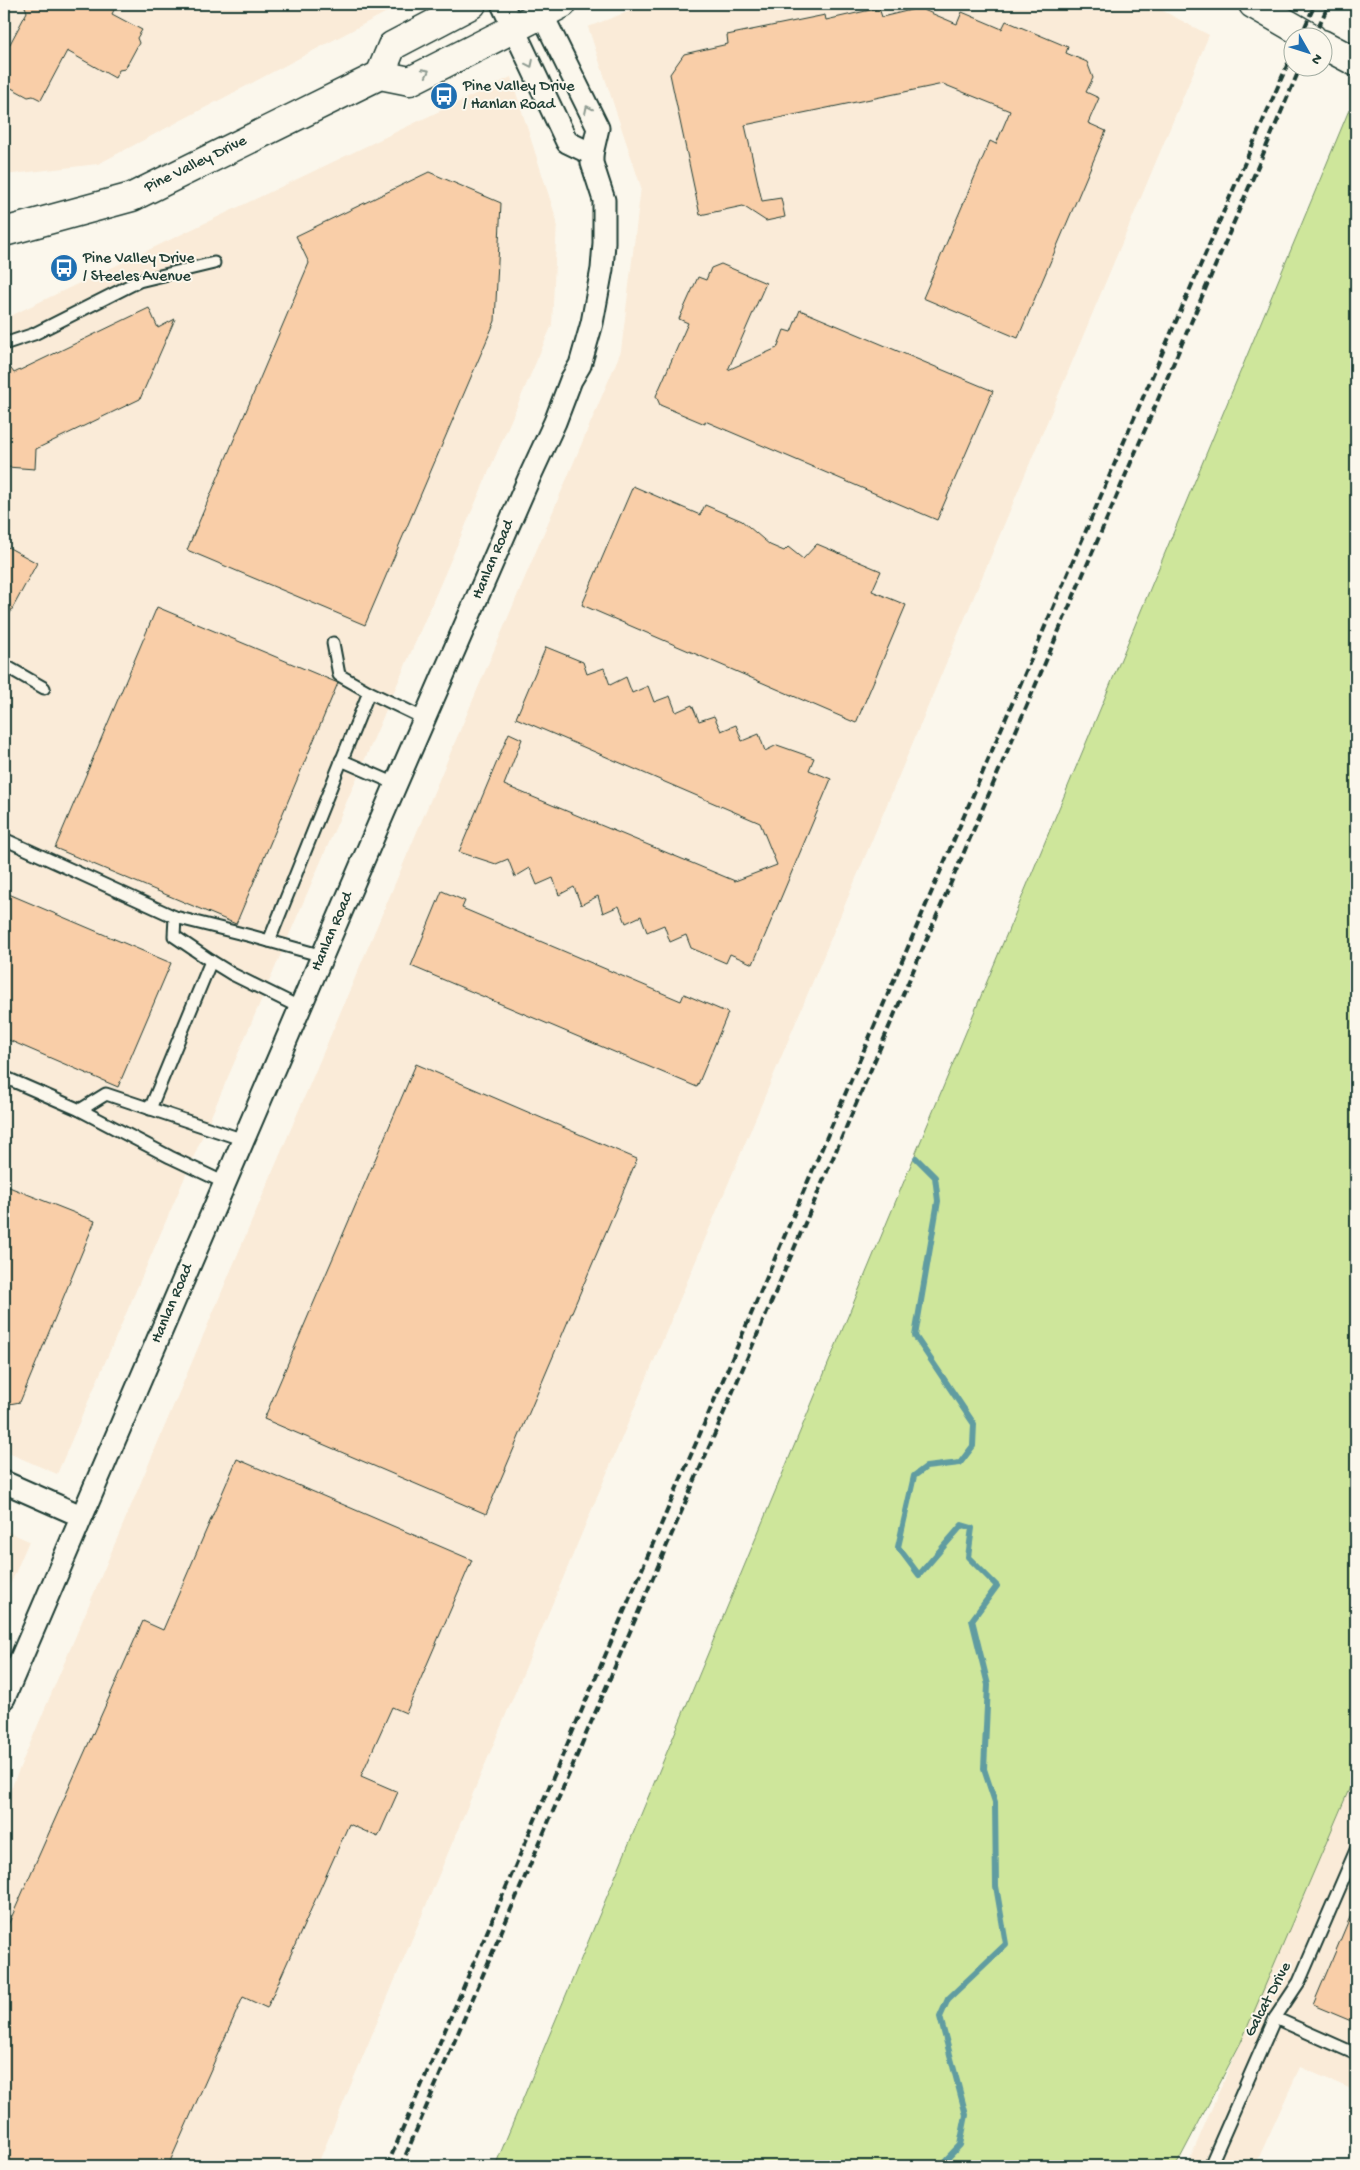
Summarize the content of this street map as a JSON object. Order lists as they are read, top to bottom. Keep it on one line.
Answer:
{"streets":{"main road":["Pine Valley Drive"],"street":["Hanlan Road"],"lane":["Galcat Drive"]},"places":{"bus stop":["Pine Valley Drive / Hanlan Road","Pine Valley Drive / Steeles Avenue"]},"north":"bottom right"}
